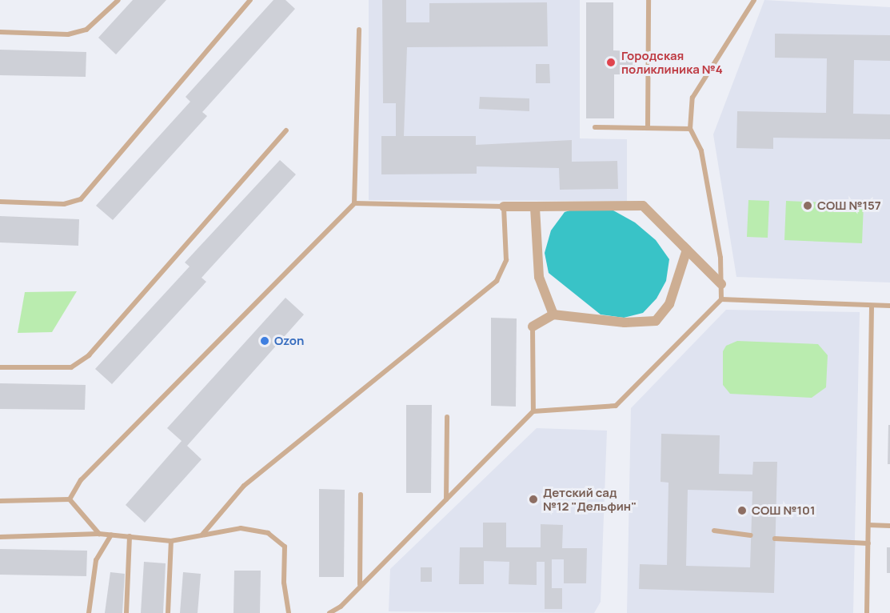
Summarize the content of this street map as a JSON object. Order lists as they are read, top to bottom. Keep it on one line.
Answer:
{"places":["Городская поликлиника №4","СОШ №157","Ozon","Детский сад №12 \"Дельфин\"","СОШ №101"]}
